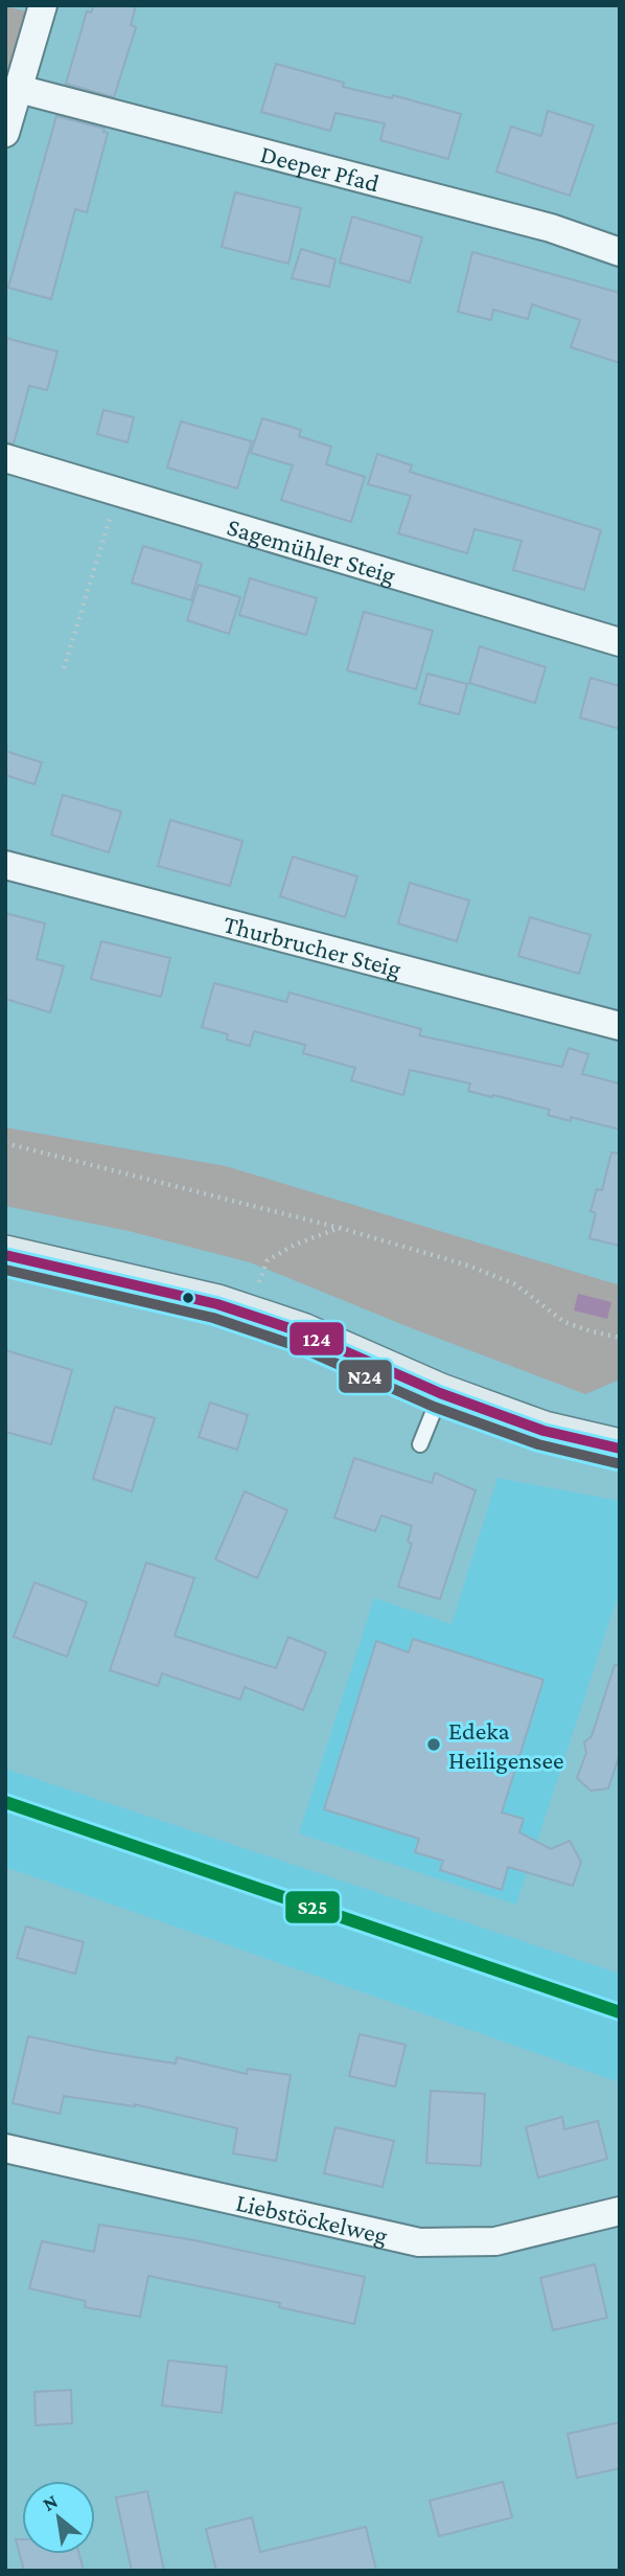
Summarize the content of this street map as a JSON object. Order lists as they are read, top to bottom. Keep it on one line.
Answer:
{"streets":{"street":["Deeper Pfad","Sagemühler Steig","Thurbrucher Steig","Liebstöckelweg"]},"places":["Edeka Heiligensee"],"lines":["transit line 124","transit line N24","transit line S25"],"north":"top left"}
